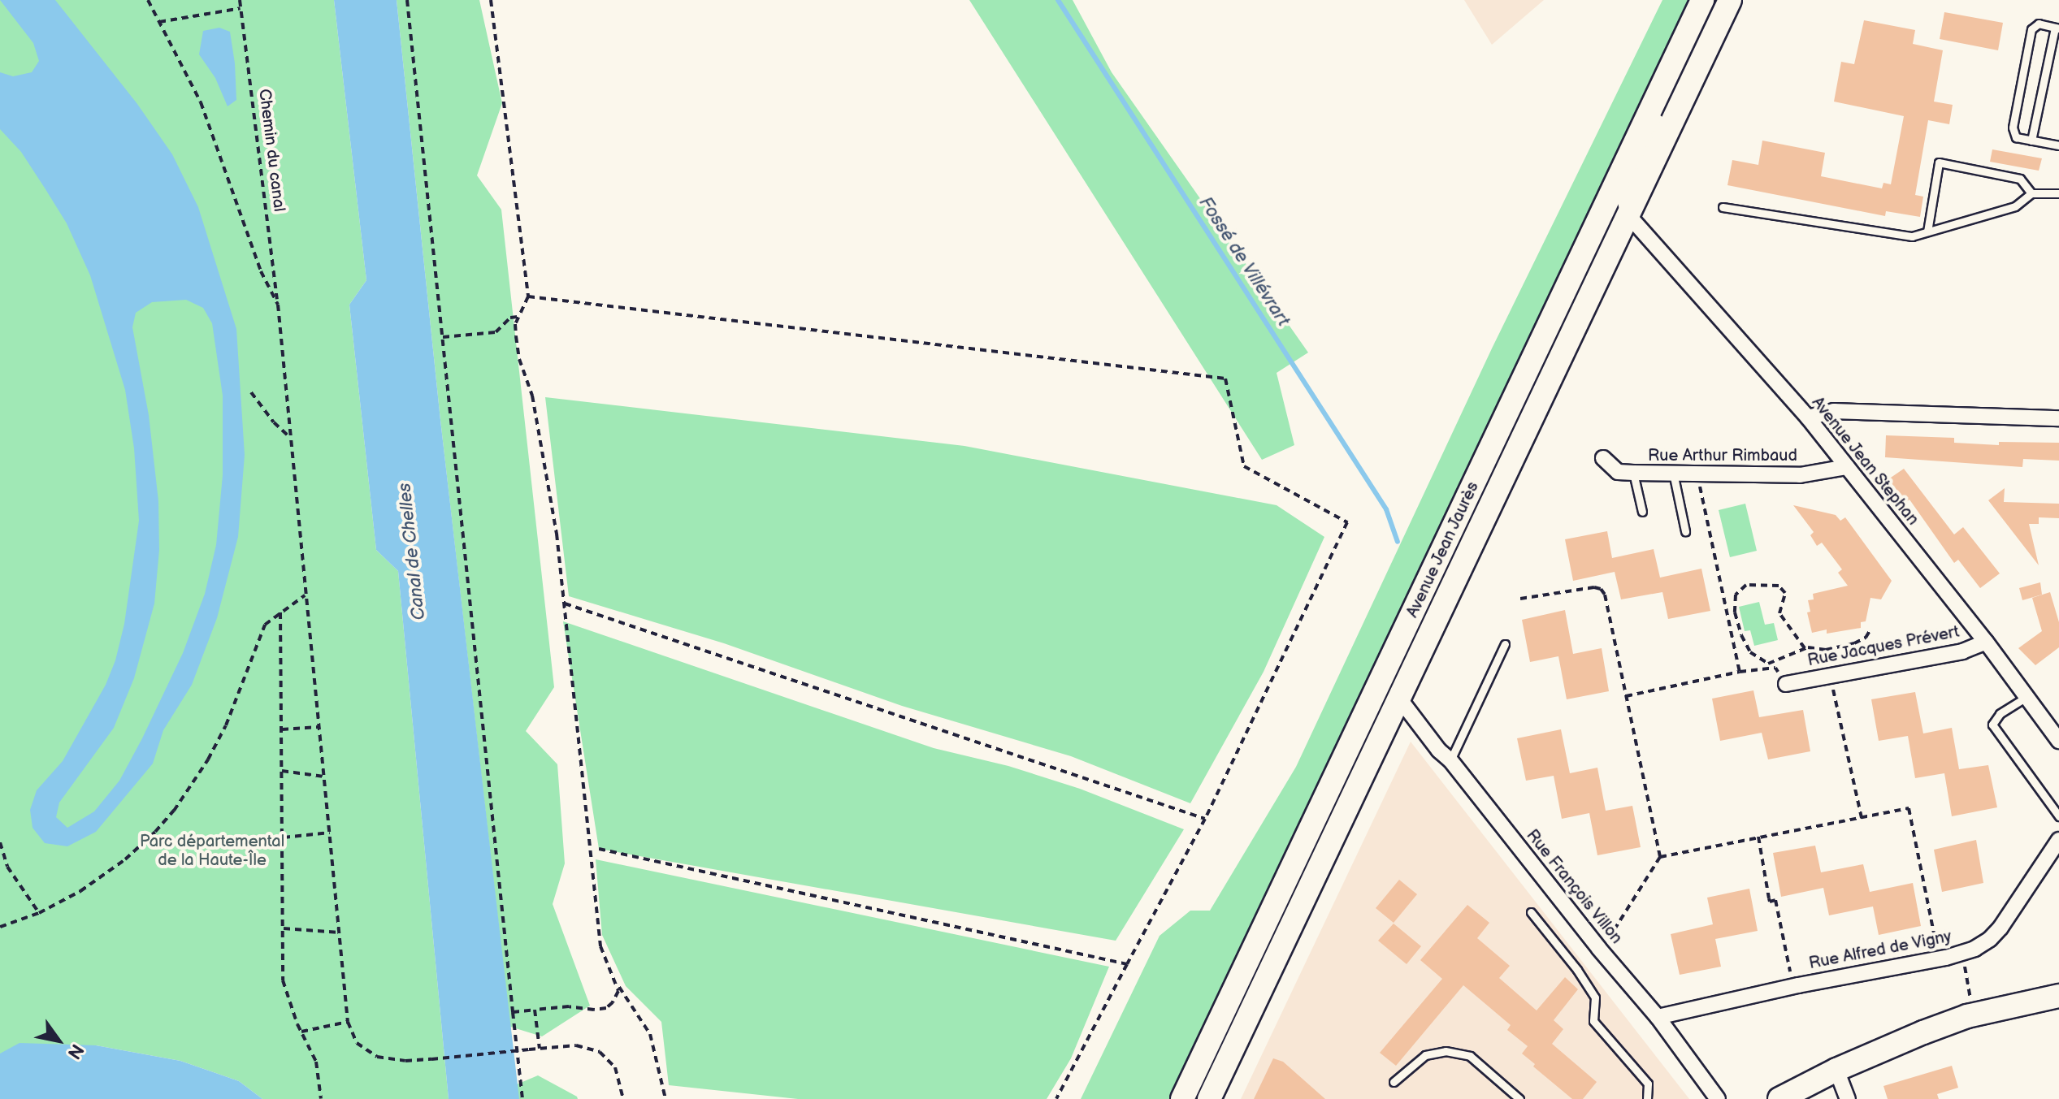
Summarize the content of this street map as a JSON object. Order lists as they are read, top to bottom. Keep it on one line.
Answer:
{"streets":{"main road":["Avenue Jean Jaurès"],"street":["Rue Arthur Rimbaud","Avenue Jean Stephan","Rue Jacques Prévert","Rue François Villon","Rue Alfred de Vigny"],"path":["Chemin du canal"]},"crossings":[["Rue Arthur Rimbaud","Avenue Jean Stephan"],["Avenue Jean Stephan","Avenue Jean Jaurès"],["Avenue Jean Stephan","Rue Jacques Prévert"],["Avenue Jean Jaurès","Rue François Villon"],["Rue François Villon","Rue Alfred de Vigny"]],"water":["Fossé de Villévrart","Canal de Chelles"],"parks":["Parc départemental de la Haute-Île"],"north":"bottom right"}
